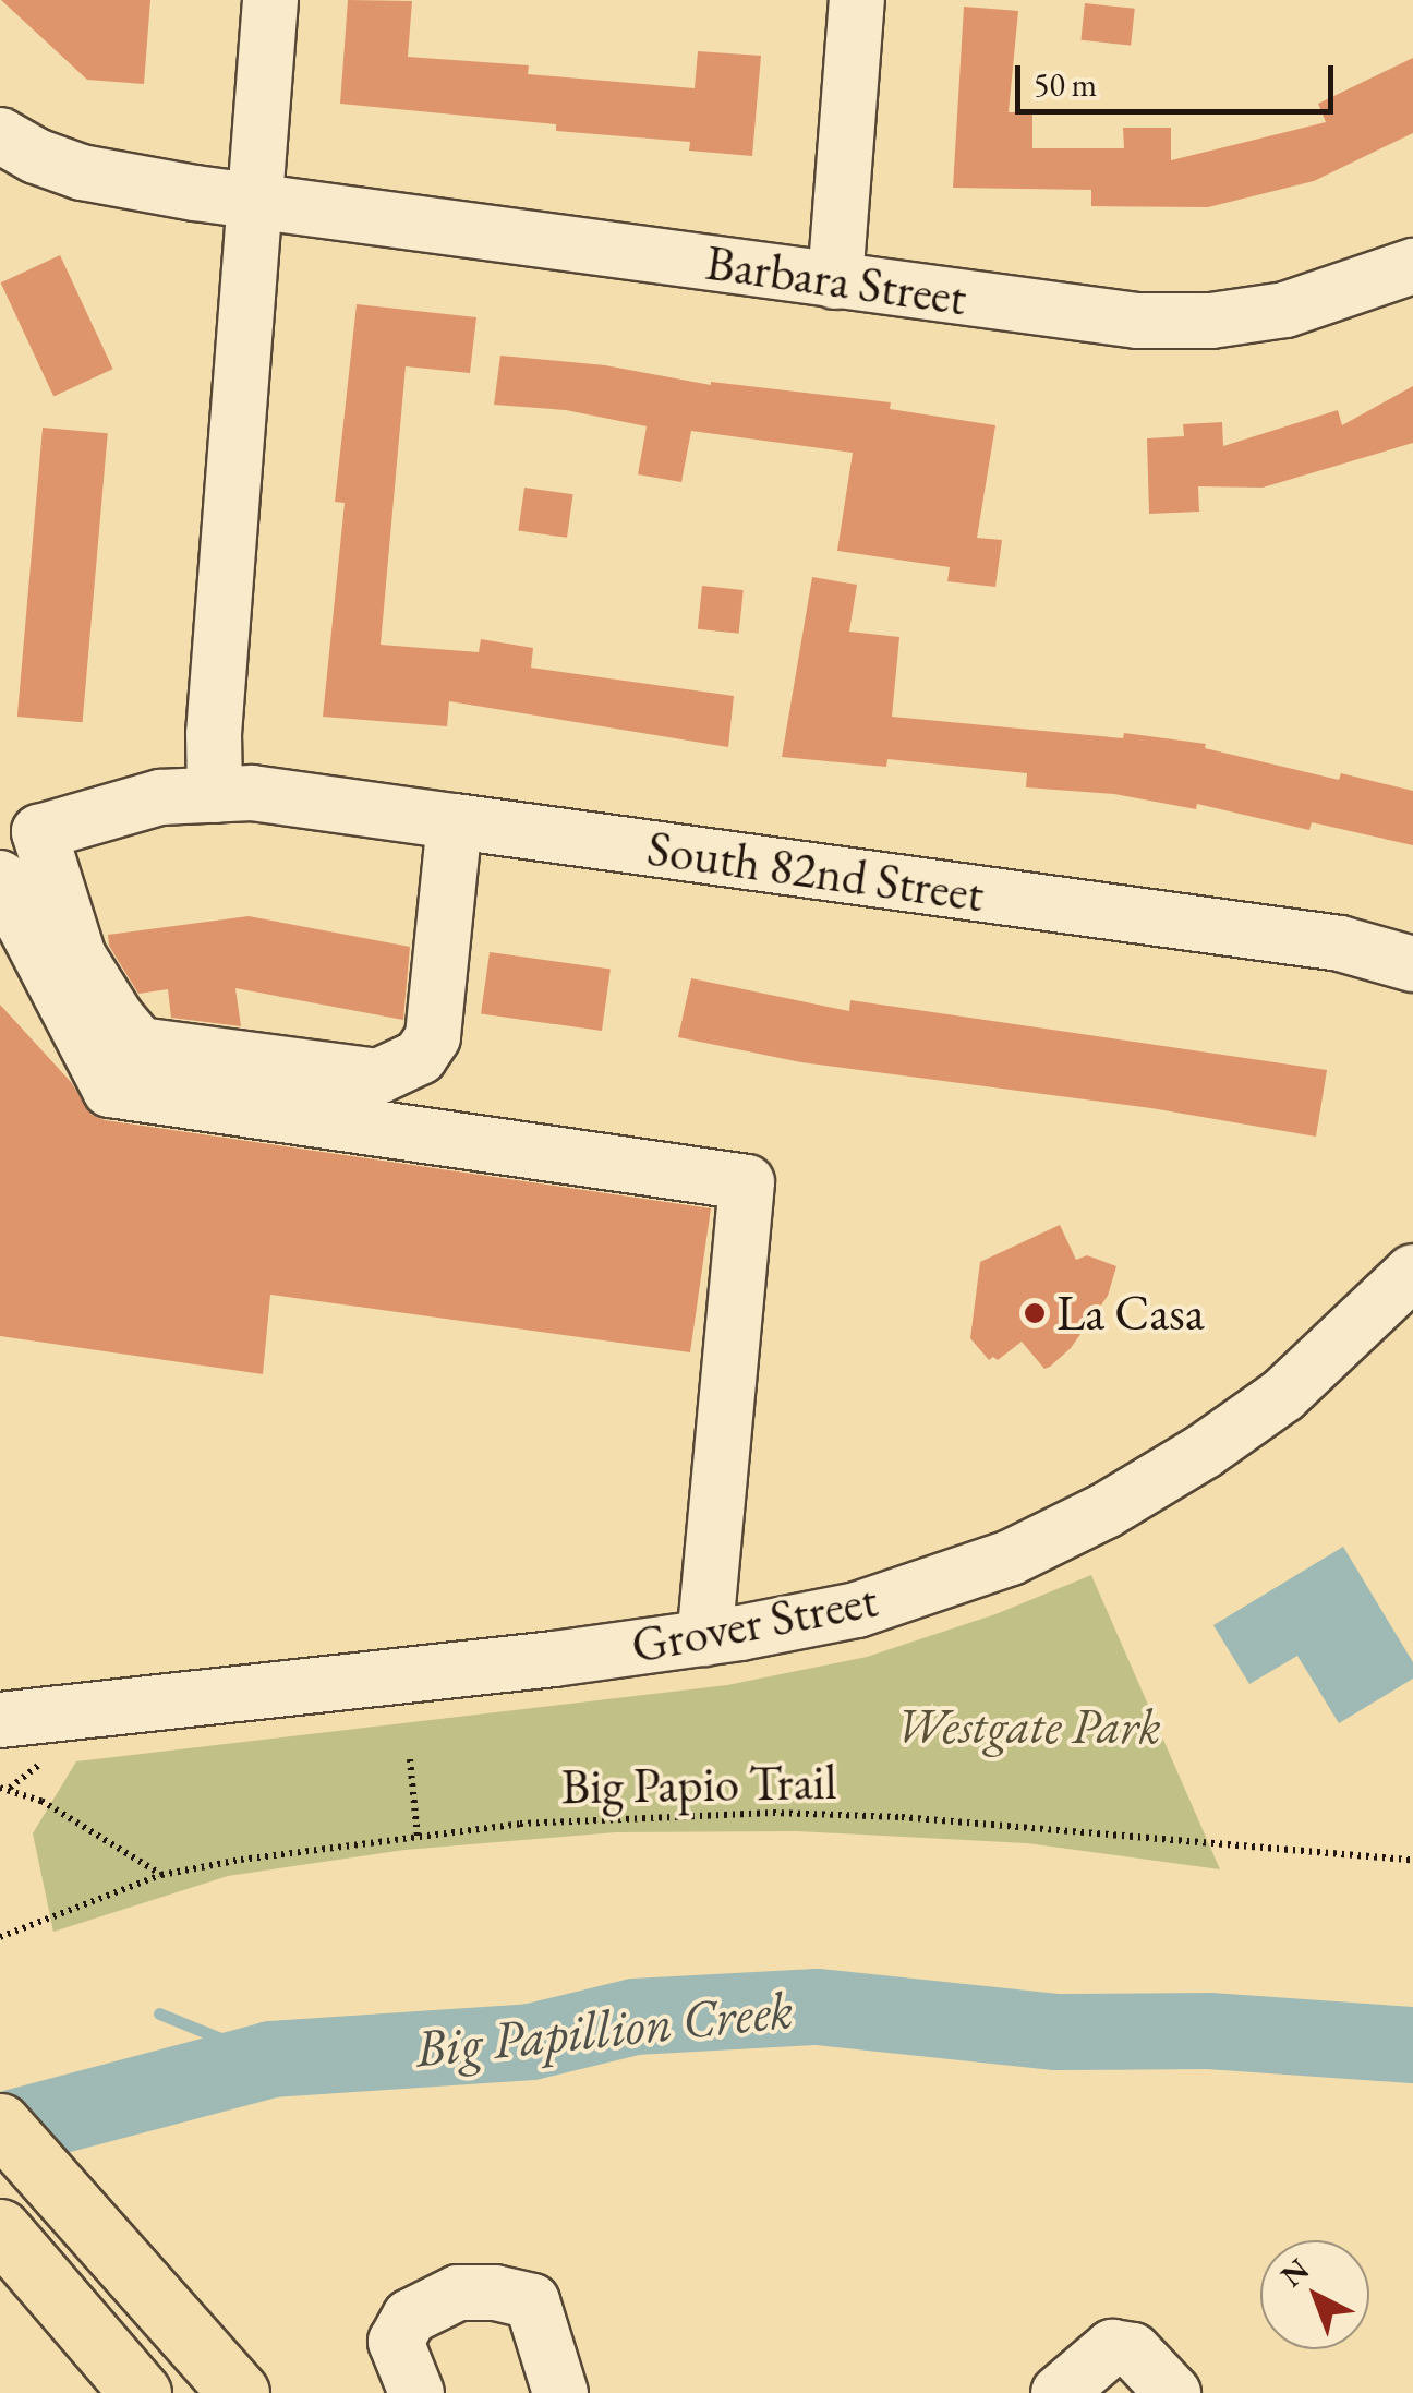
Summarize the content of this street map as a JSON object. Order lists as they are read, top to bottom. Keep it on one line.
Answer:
{"streets":{"street":["Barbara Street","South 82nd Street","Grover Street"],"path":["Big Papio Trail"]},"water":["Big Papillion Creek"],"parks":["Westgate Park"],"places":["La Casa"],"scale_bar":"50 m","north":"top left"}
